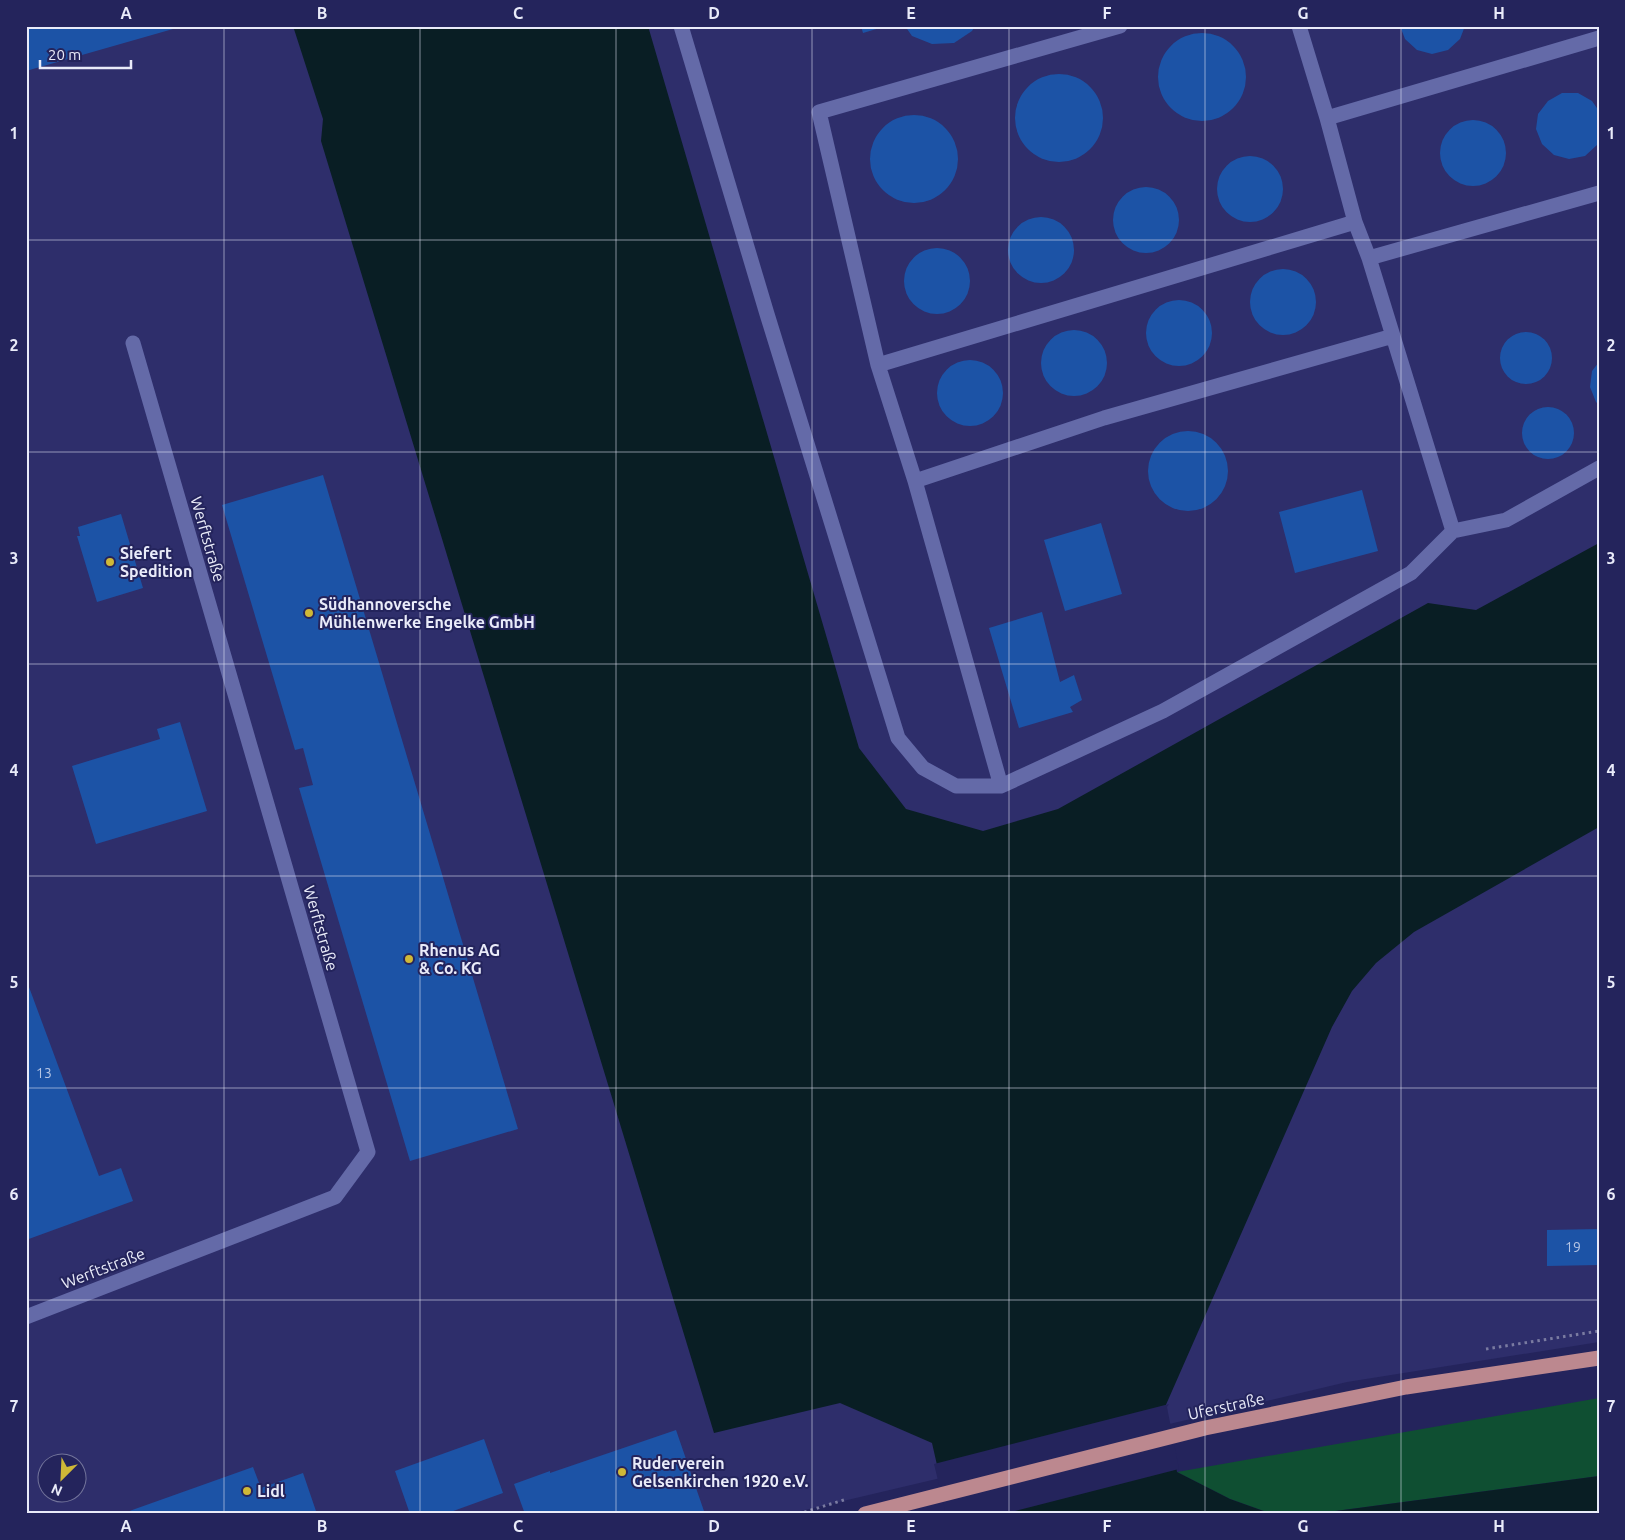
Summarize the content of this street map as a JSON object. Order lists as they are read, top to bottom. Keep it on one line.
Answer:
{"streets":{"main road":["Uferstraße"],"street":["Werftstraße"]},"places":["Siefert Spedition","Südhannoversche Mühlenwerke Engelke GmbH","Rhenus AG & Co. KG","Ruderverein Gelsenkirchen 1920 e.V.","Lidl"],"house_numbers":["13","19"],"scale_bar":"20 m","north":"bottom left","grid":{"columns":["A","B","C","D","E","F","G","H"],"rows":["1","2","3","4","5","6","7"]}}
